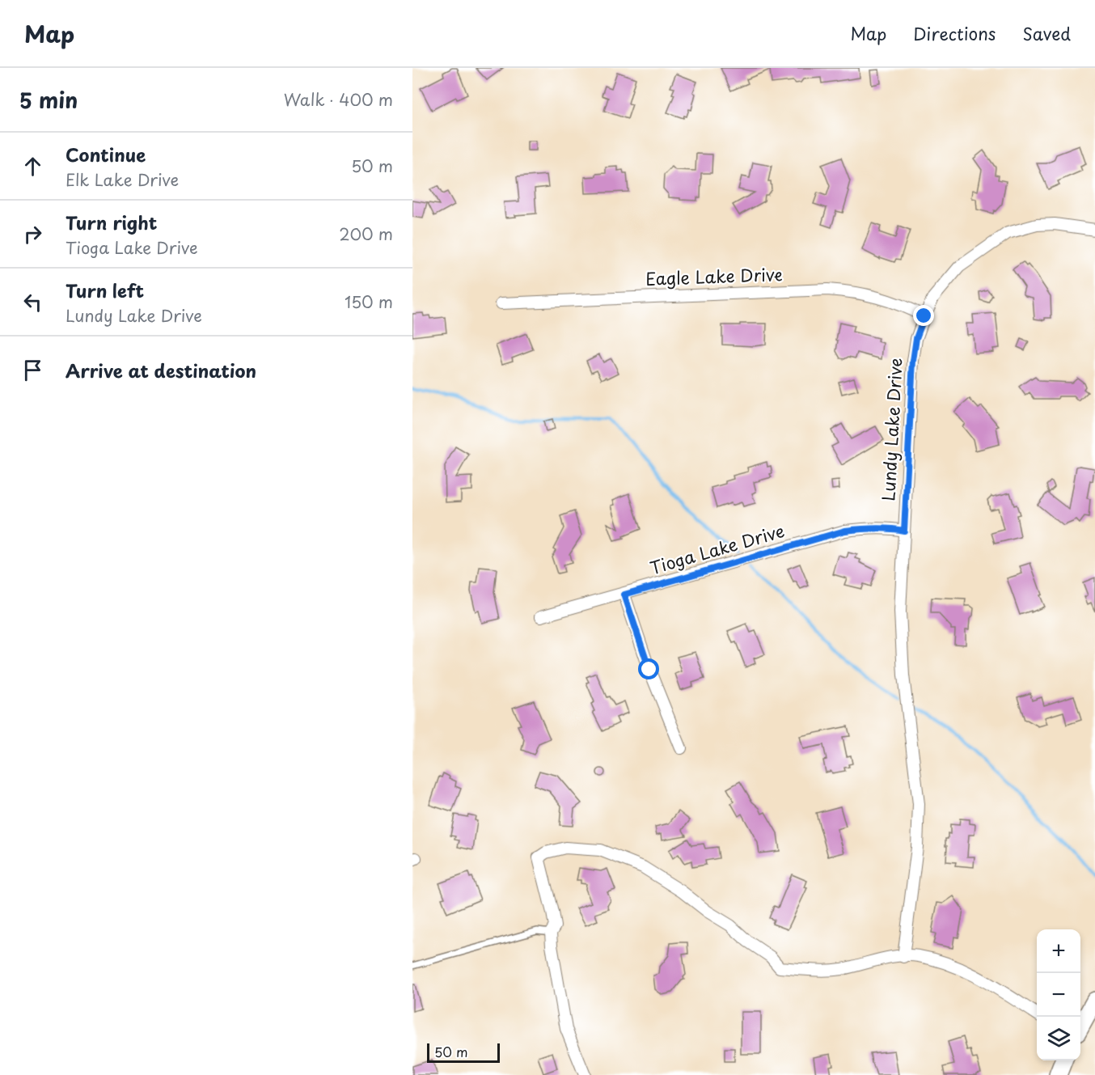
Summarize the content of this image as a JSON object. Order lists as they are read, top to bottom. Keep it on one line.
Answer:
{"streets":{"street":["Eagle Lake Drive","Lundy Lake Drive","Tioga Lake Drive"]},"crossings":[["Eagle Lake Drive","Lundy Lake Drive"],["Lundy Lake Drive","Tioga Lake Drive"]],"scale_bar":"50 m","page":{"header":"Map","nav":["Map","Directions","Saved"],"heading":["5 min","Walk · 400 m"],"list":[["Continue","Elk Lake Drive","50 m"],["Turn right","Tioga Lake Drive","200 m"],["Turn left","Lundy Lake Drive","150 m"],"Arrive at destination"],"map_buttons":["+","−"],"scale":"50 m"}}
